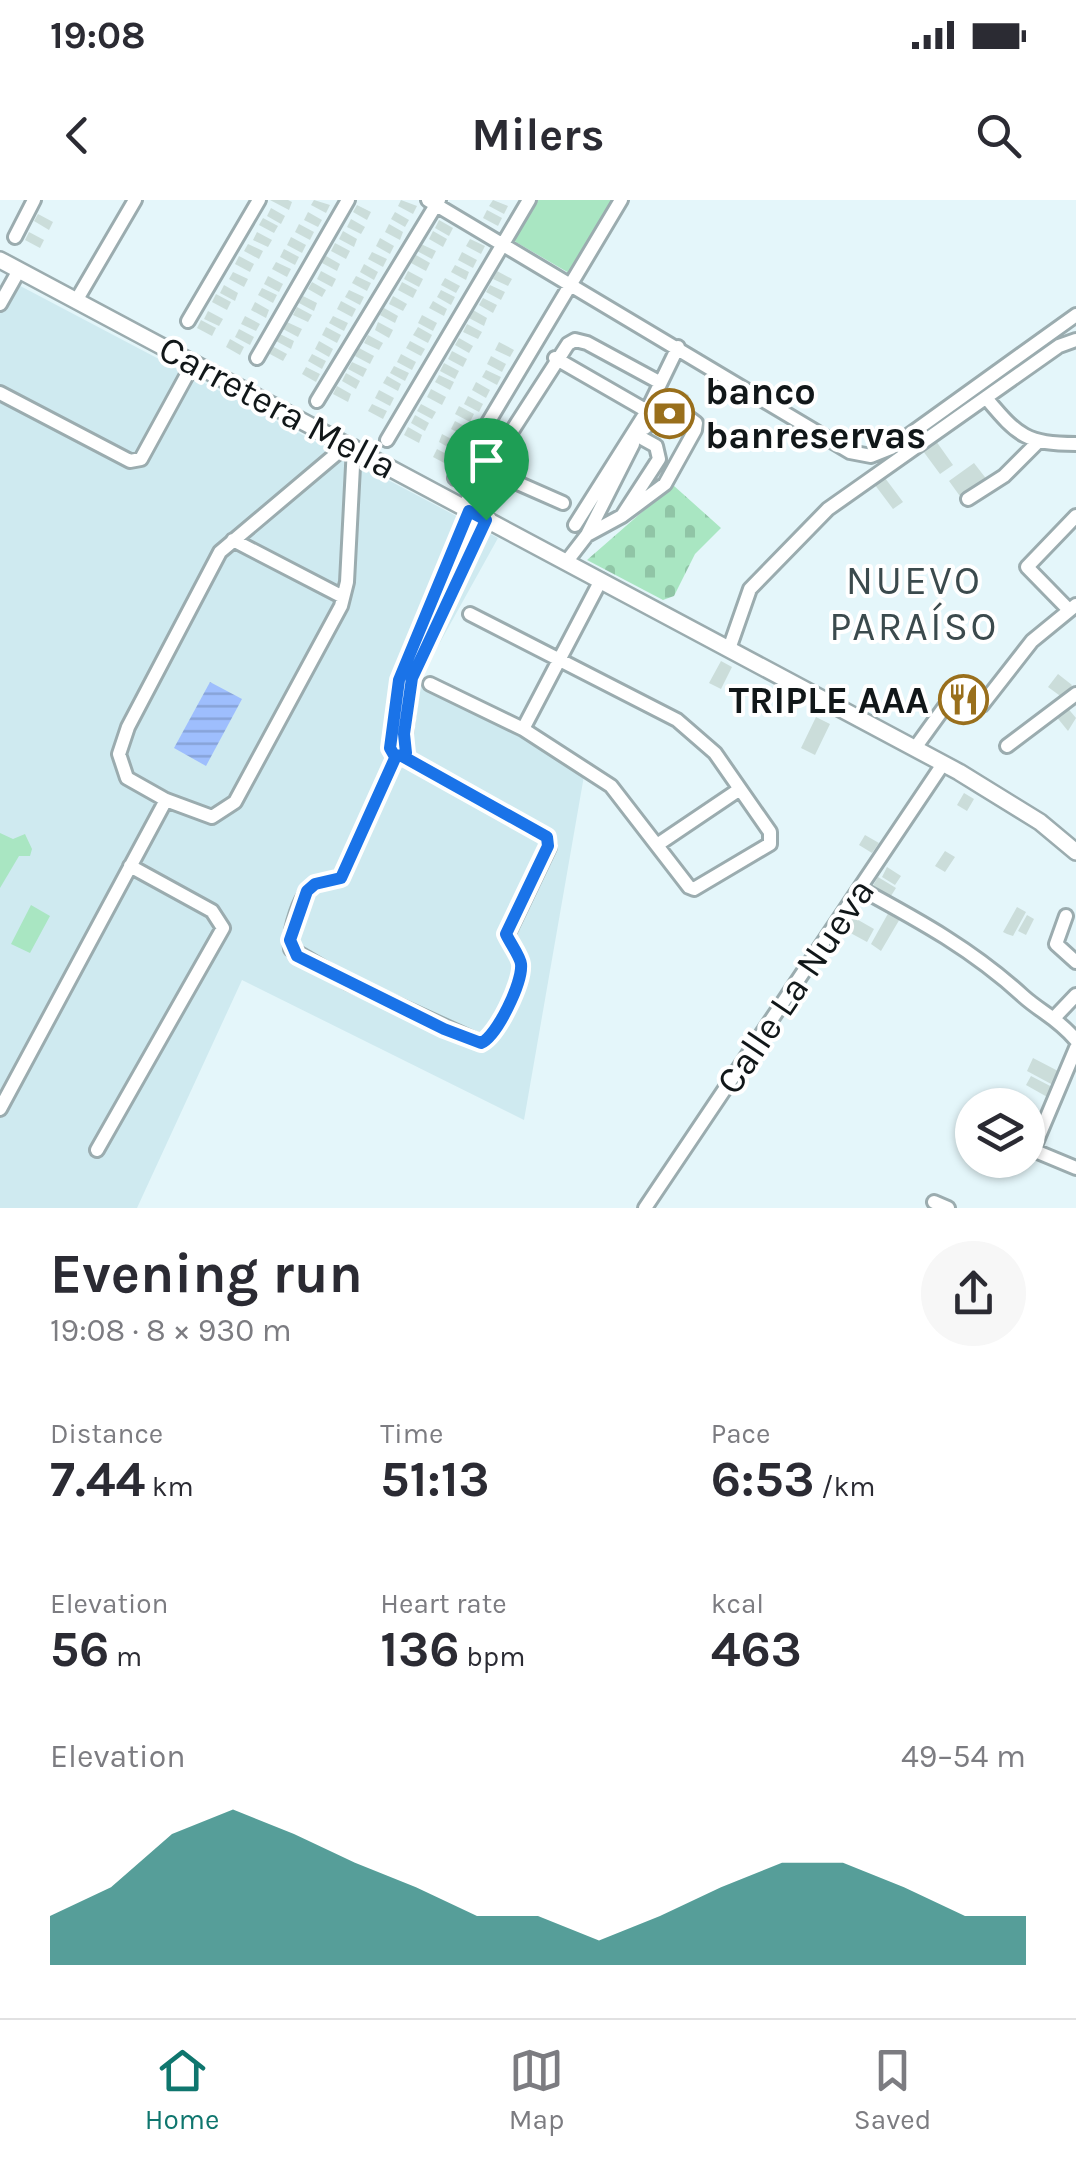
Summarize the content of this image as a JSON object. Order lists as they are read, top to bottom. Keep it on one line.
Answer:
{"streets":{"main road":["Carretera Mella"],"street":["Calle La Nueva"]},"crossings":[["Carretera Mella","Calle La Nueva"]],"districts":["NUEVO PARAÍSO"],"places":{"bank":["banco banreservas"],"restaurant":["TRIPLE AAA"]},"page":{"status":"19:08","header":"Milers","heading":["Evening run","19:08 · 8 × 930 m"],"stats":[["Distance","7.44 km"],["Time","51:13"],["Pace","6:53 /km"],["Elevation","56 m"],["Heart rate","136 bpm"],["kcal","463"]],"chart":["Elevation","49–54 m"],"tabs":["Home","Map","Saved"]}}
